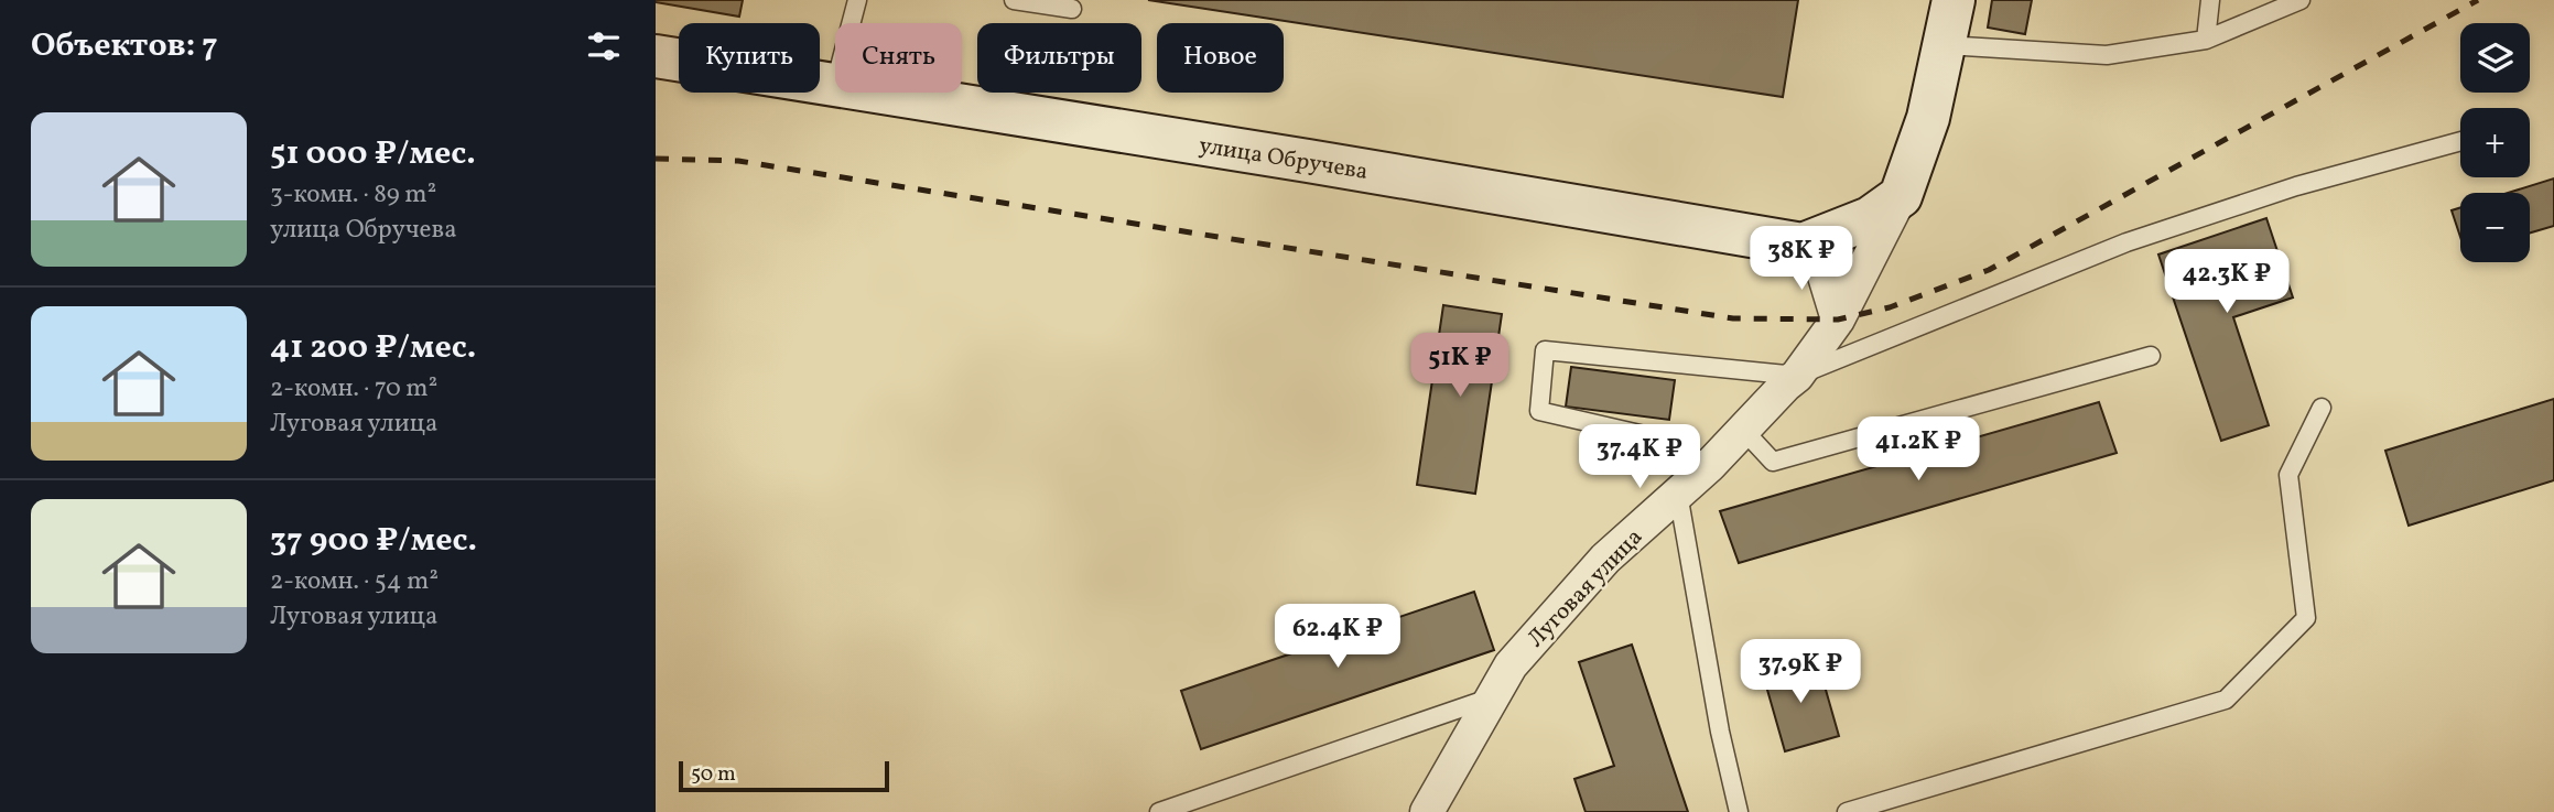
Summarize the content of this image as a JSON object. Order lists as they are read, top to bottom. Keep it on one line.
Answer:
{"streets":{"main road":["улица Обручева"],"street":["Луговая улица"]},"scale_bar":"50 m","page":{"heading":"Объектов: 7","map_buttons":["+","−"],"chip":["Купить","Снять","Фильтры","Новое"],"list":[{"name":"51 000 ₽/мес.","note":"3-комн. · 89 m² · улица Обручева"},{"name":"41 200 ₽/мес.","note":"2-комн. · 70 m² · Луговая улица"},{"name":"37 900 ₽/мес.","note":"2-комн. · 54 m² · Луговая улица"}],"price":["38K ₽","42.3K ₽","51K ₽","41.2K ₽","37.4K ₽","62.4K ₽","37.9K ₽"],"scale":"50 m"}}
